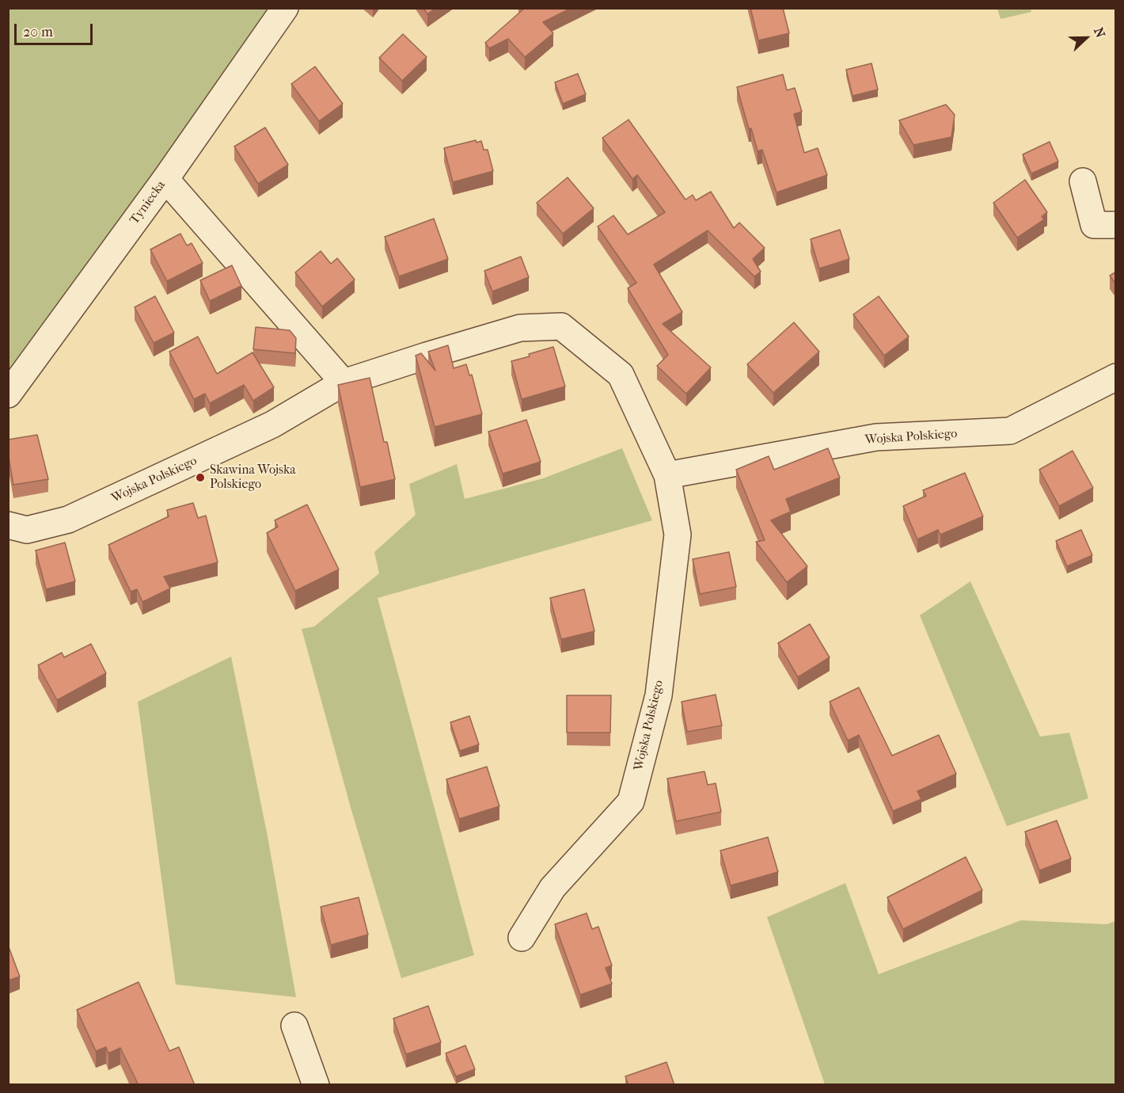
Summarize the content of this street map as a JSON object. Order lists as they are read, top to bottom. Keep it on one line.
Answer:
{"streets":{"street":["Tyniecka","Wojska Polskiego"]},"places":["Skawina Wojska Polskiego"],"scale_bar":"20 m","north":"right"}
